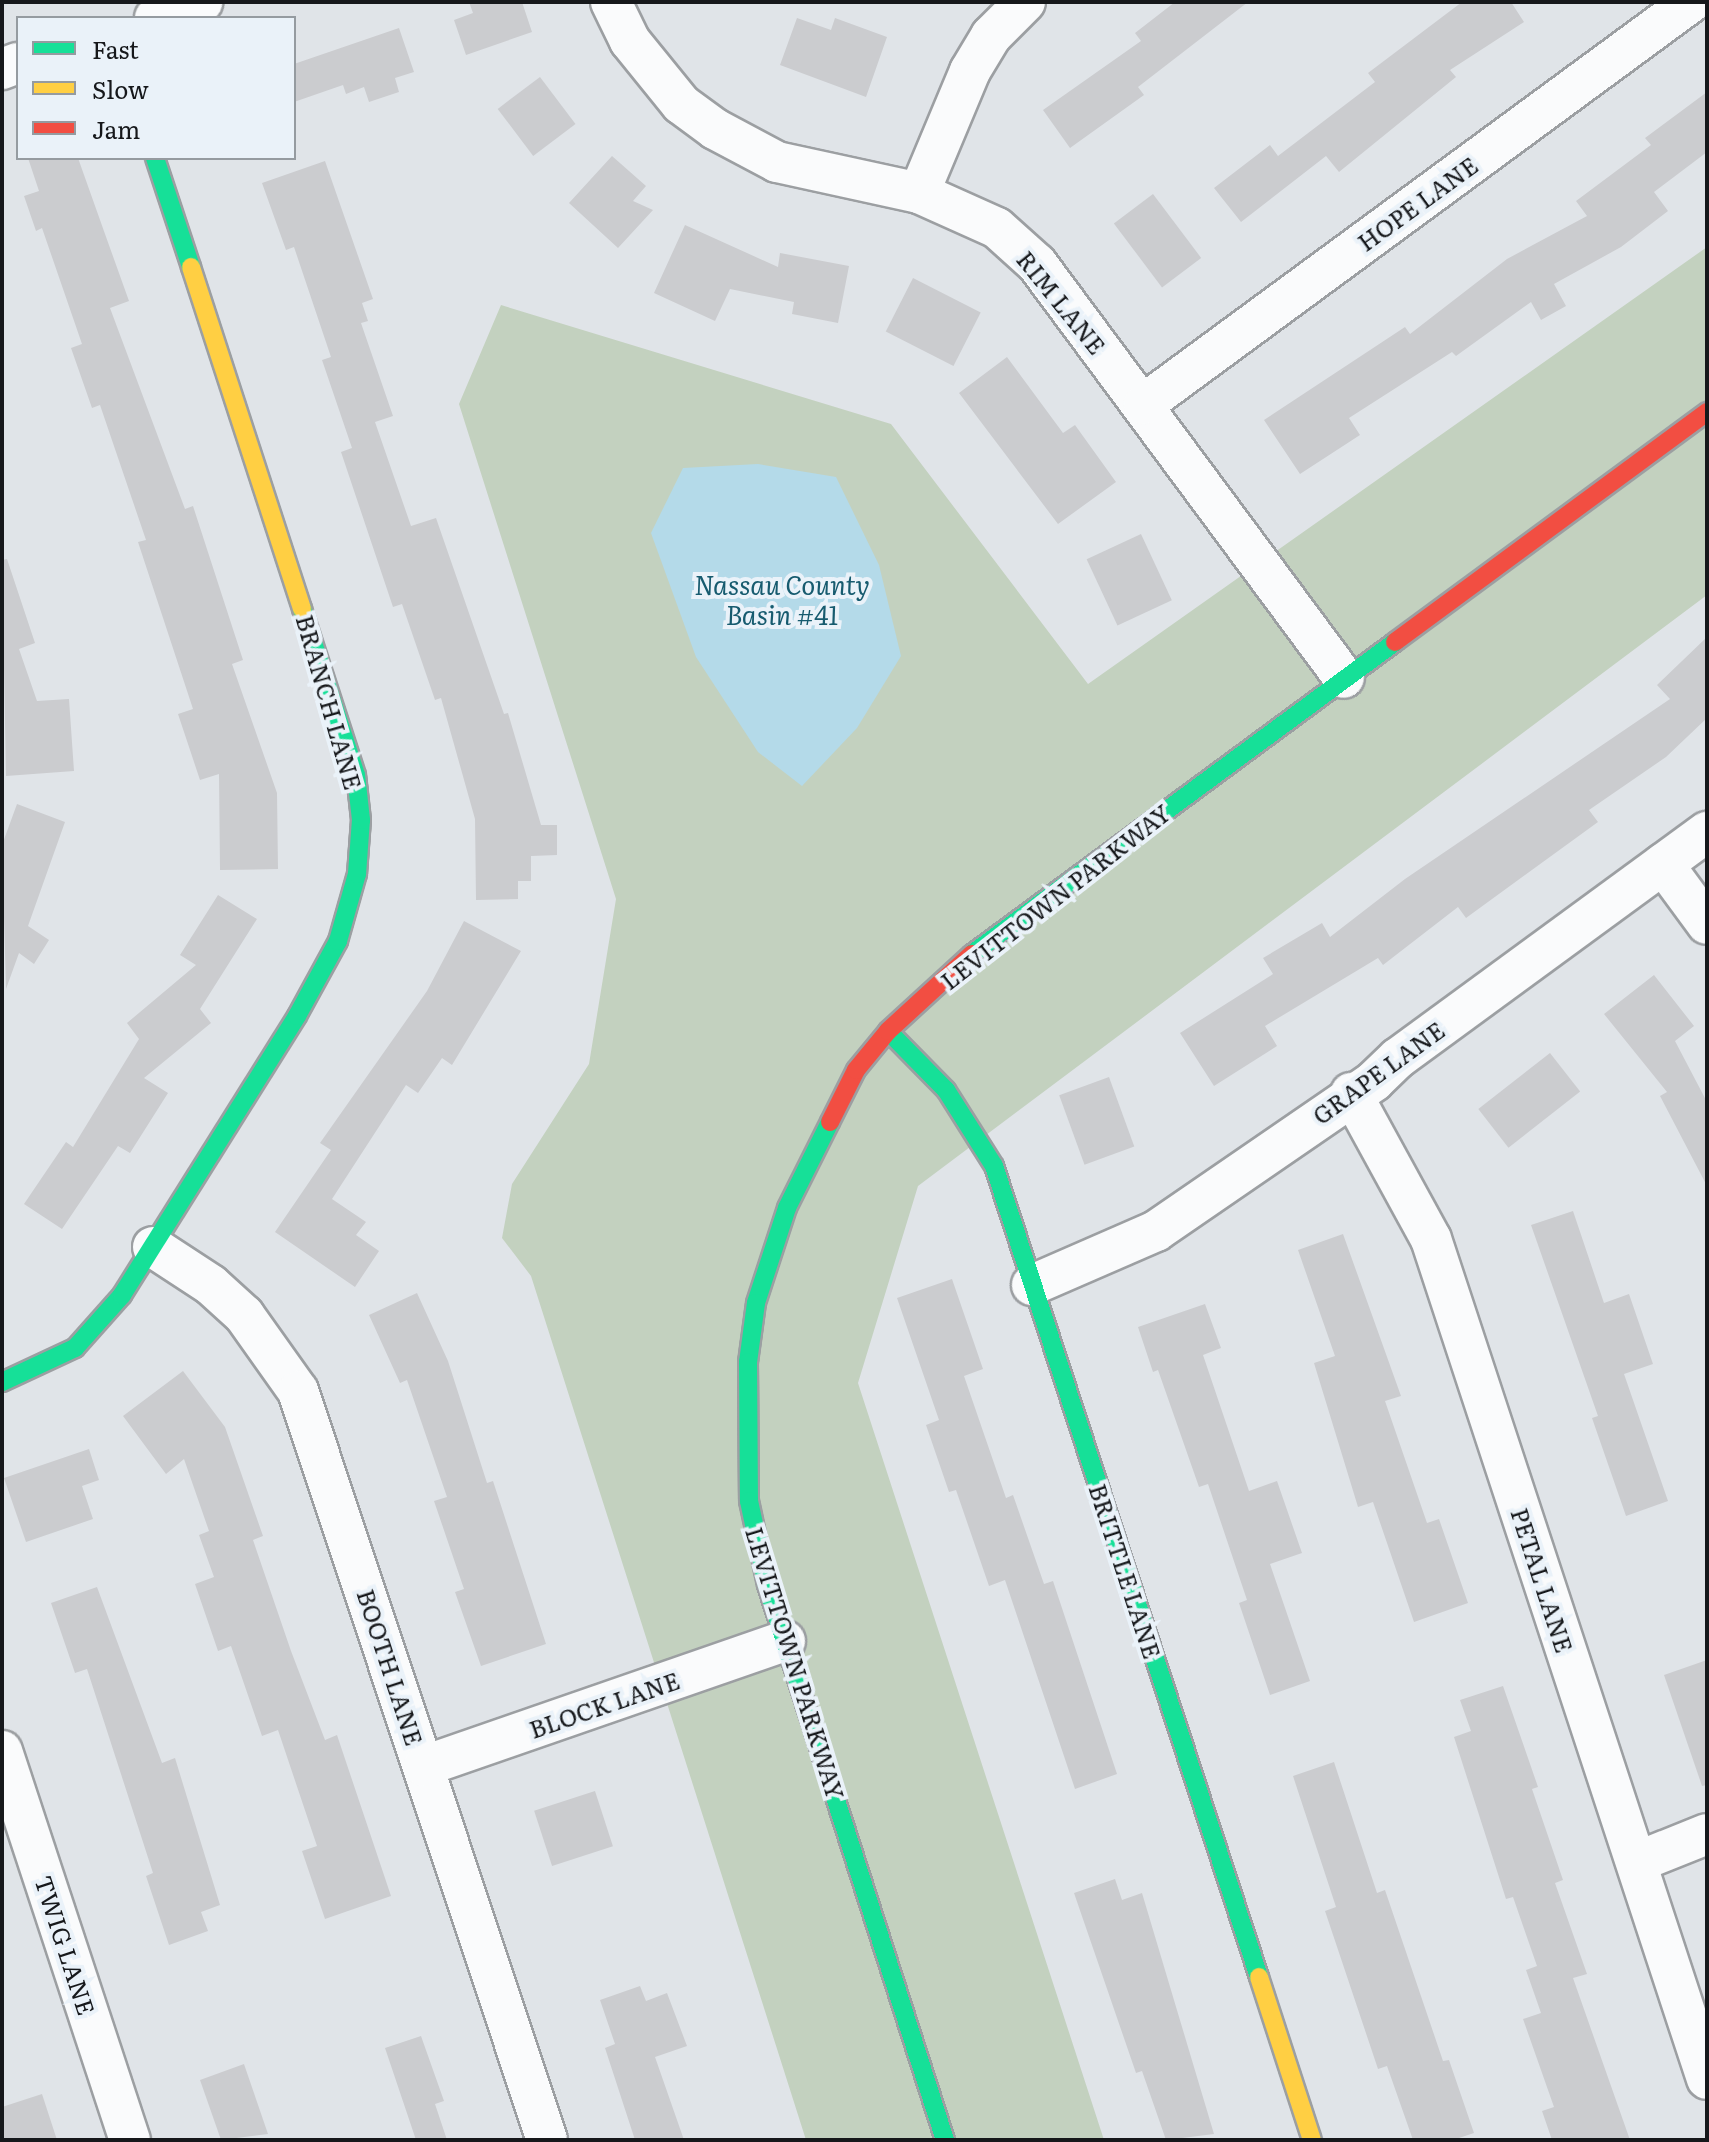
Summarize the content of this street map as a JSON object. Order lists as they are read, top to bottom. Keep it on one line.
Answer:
{"streets":{"street":["HOPE LANE","RIM LANE","BRANCH LANE","LEVITTOWN PARKWAY","GRAPE LANE","BRITTLE LANE","PETAL LANE","BOOTH LANE","BLOCK LANE","TWIG LANE"]},"crossings":[["HOPE LANE","RIM LANE"],["RIM LANE","LEVITTOWN PARKWAY"],["BRANCH LANE","BOOTH LANE"],["LEVITTOWN PARKWAY","BRITTLE LANE"],["LEVITTOWN PARKWAY","BLOCK LANE"],["GRAPE LANE","BRITTLE LANE"],["GRAPE LANE","PETAL LANE"],["BOOTH LANE","BLOCK LANE"]],"water":["Nassau County Basin #41"],"legend":["Fast","Slow","Jam"]}
